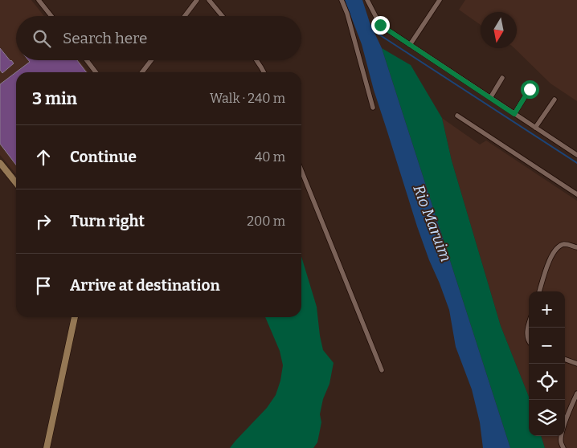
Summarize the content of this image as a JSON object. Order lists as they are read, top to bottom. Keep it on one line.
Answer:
{"water":["Rio Maruim"],"north":"bottom","page":{"search":"Search here","heading":["3 min","Walk · 240 m"],"list":[["Continue","40 m"],["Turn right","200 m"],"Arrive at destination"],"map_buttons":["+","−"]}}
